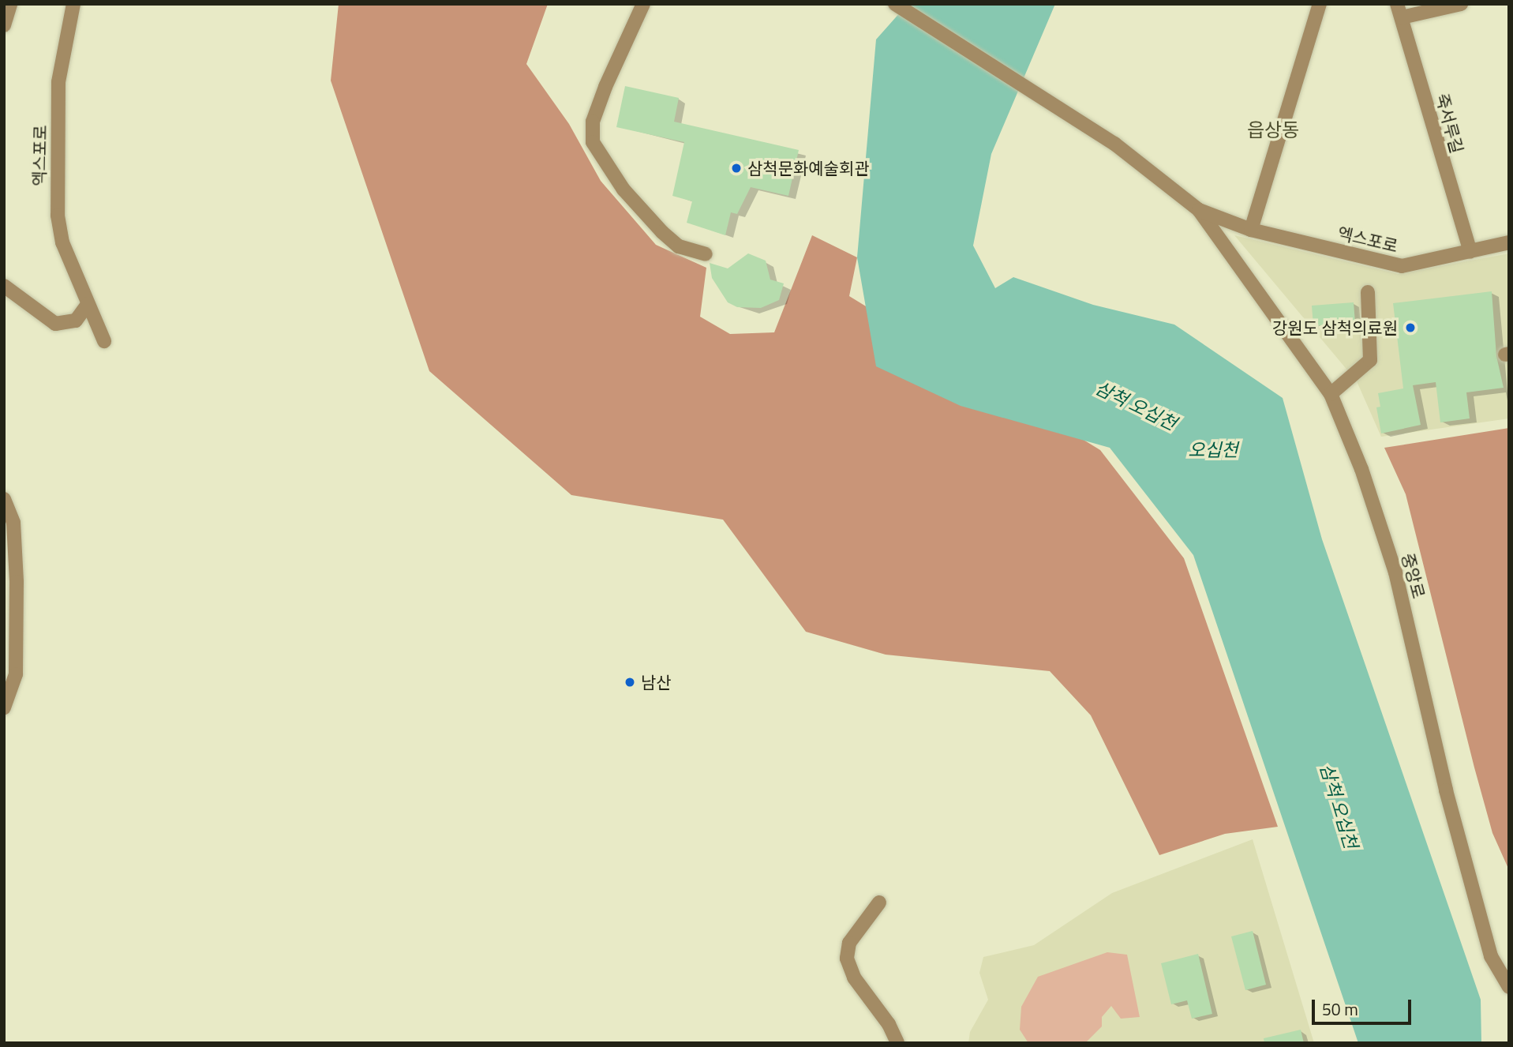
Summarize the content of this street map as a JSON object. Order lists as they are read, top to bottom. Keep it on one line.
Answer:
{"streets":{"street":["죽서루길","엑스포로","중앙로"]},"crossings":[["죽서루길","엑스포로"],["엑스포로","중앙로"]],"districts":["읍상동"],"water":["삼척 오십천","오십천"],"places":["삼척문화예술회관","강원도 삼척의료원","남산"],"scale_bar":"50 m"}
